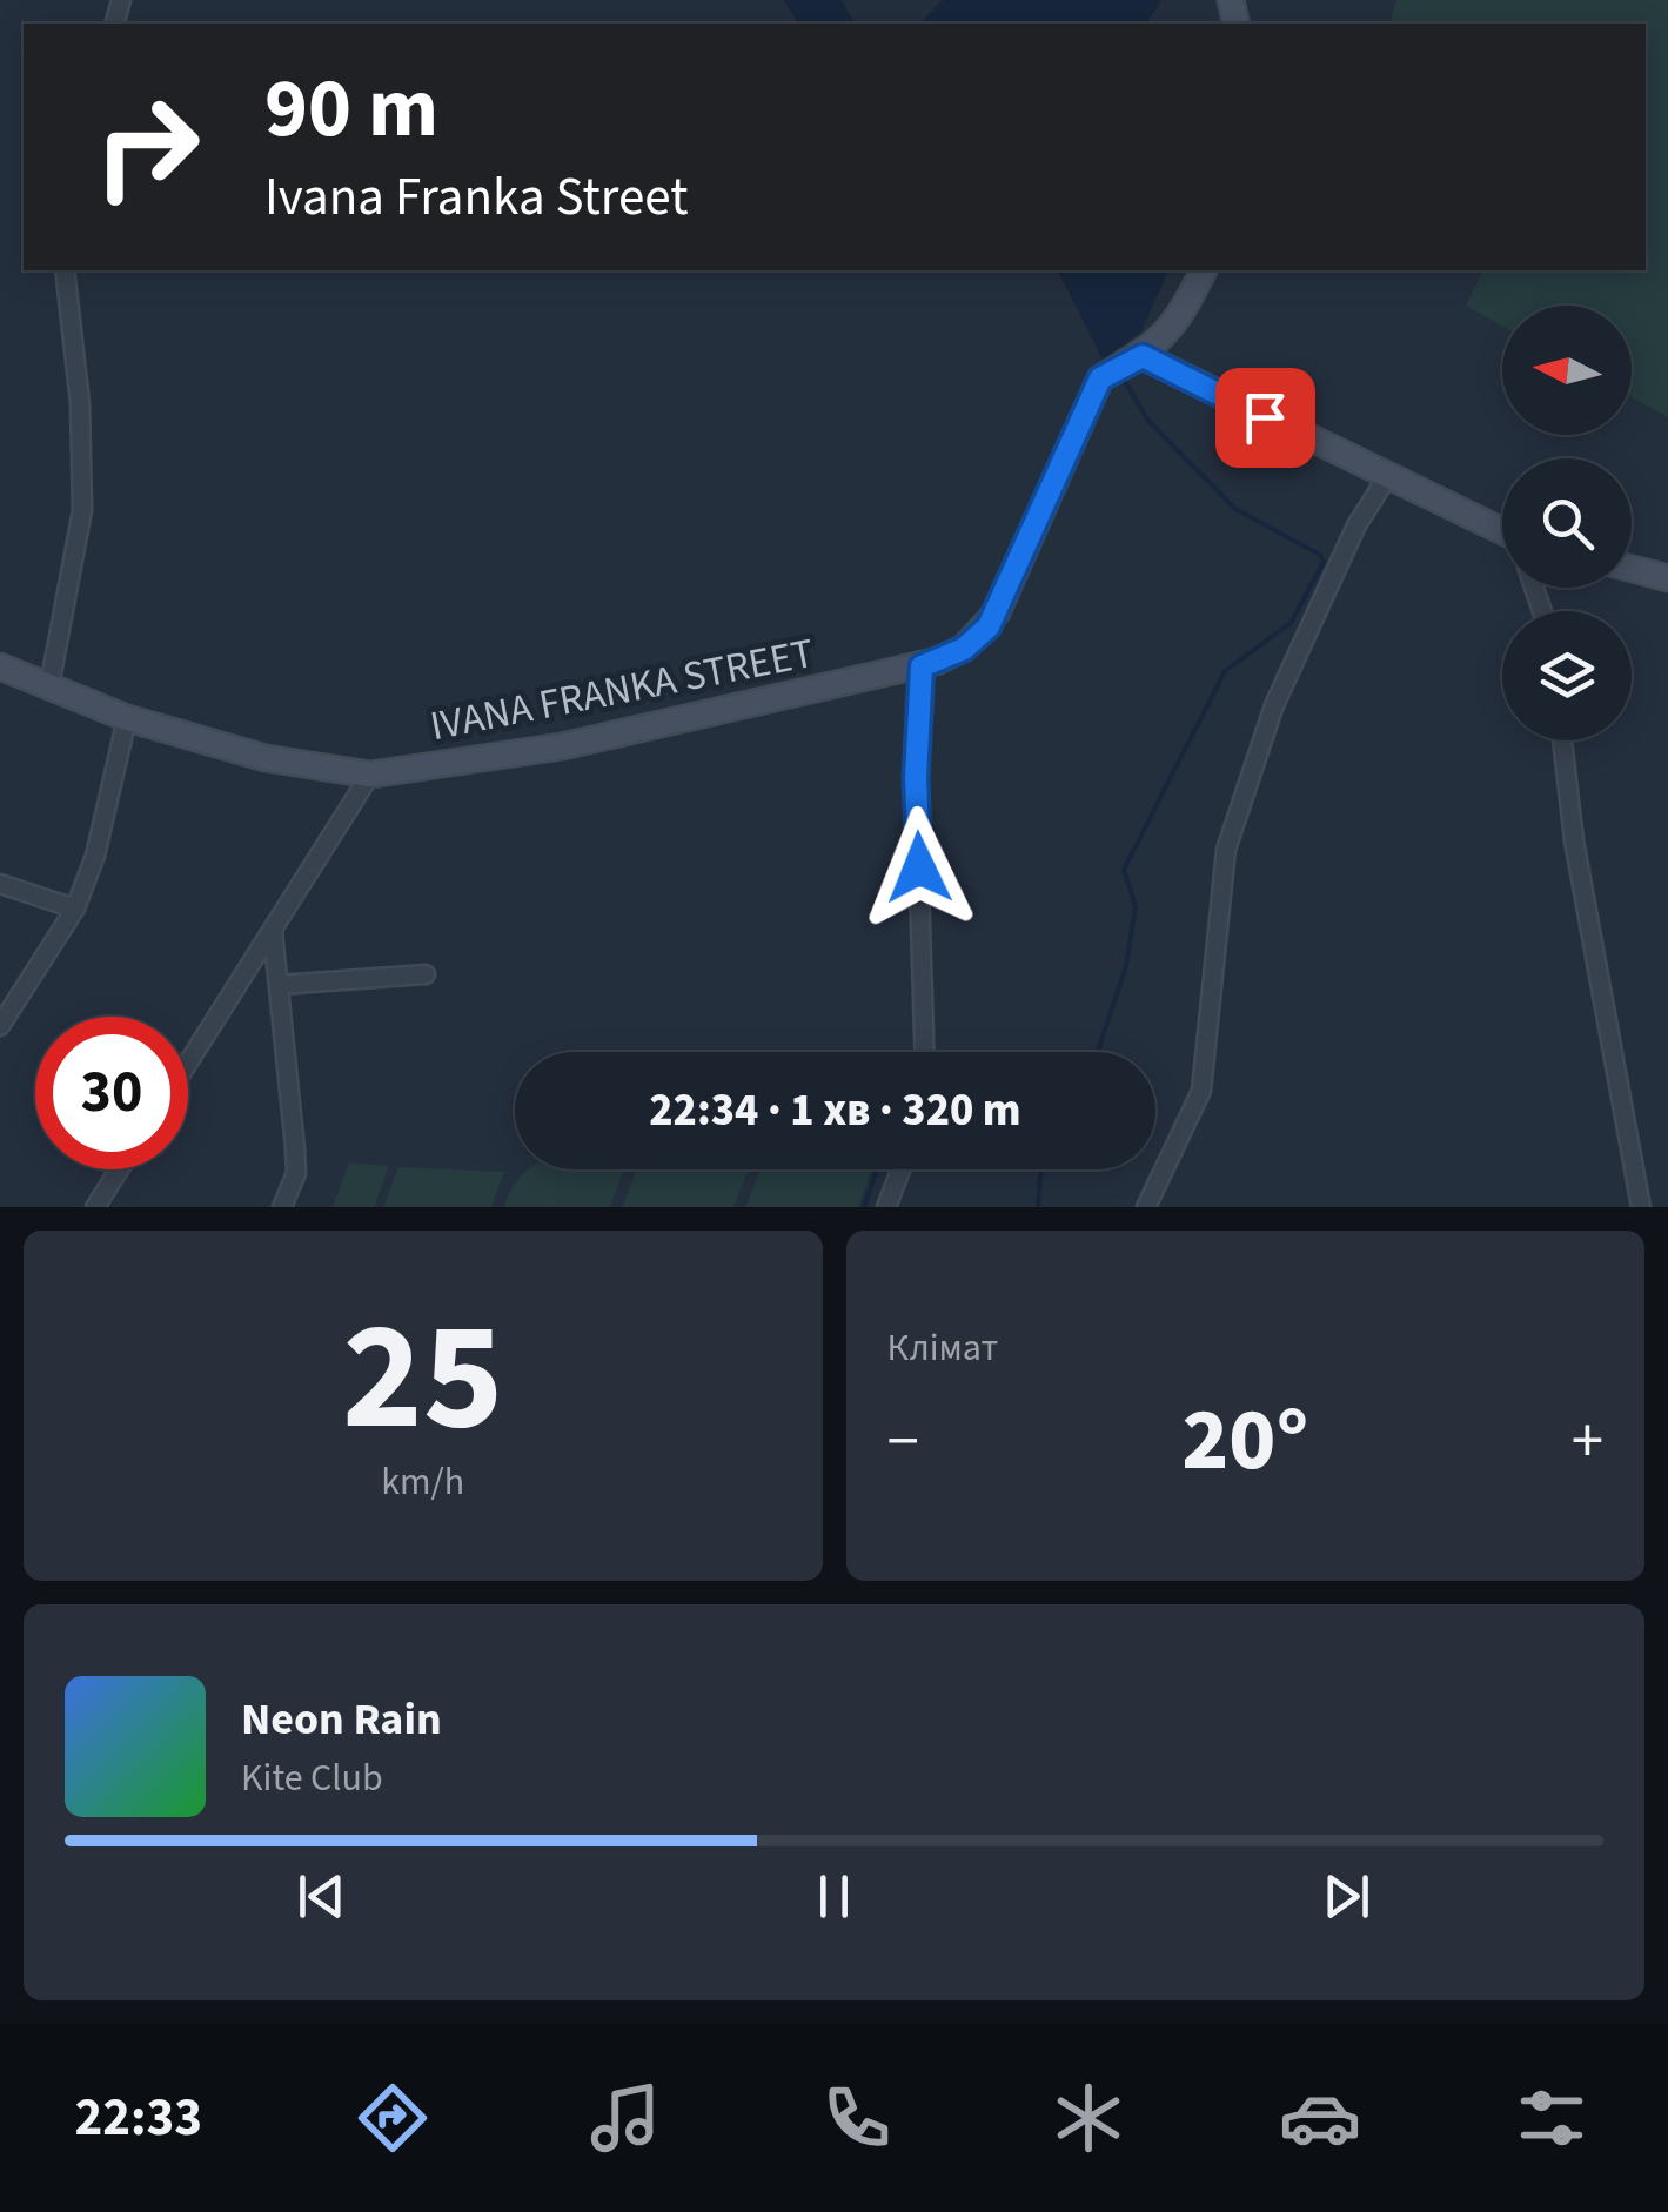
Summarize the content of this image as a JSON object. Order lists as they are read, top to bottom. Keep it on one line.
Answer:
{"streets":{"street":["IVANA FRANKA STREET"]},"north":"left","page":{"turn":["90 m","Ivana Franka Street"],"limit":"30","trip":"22:34 · 1 хв · 320 m","tile":[["25","km/h"],"Клімат"],"heat":["−","20°","+"],"song":["Neon Rain","Kite Club"],"tabs":"22:33"}}
